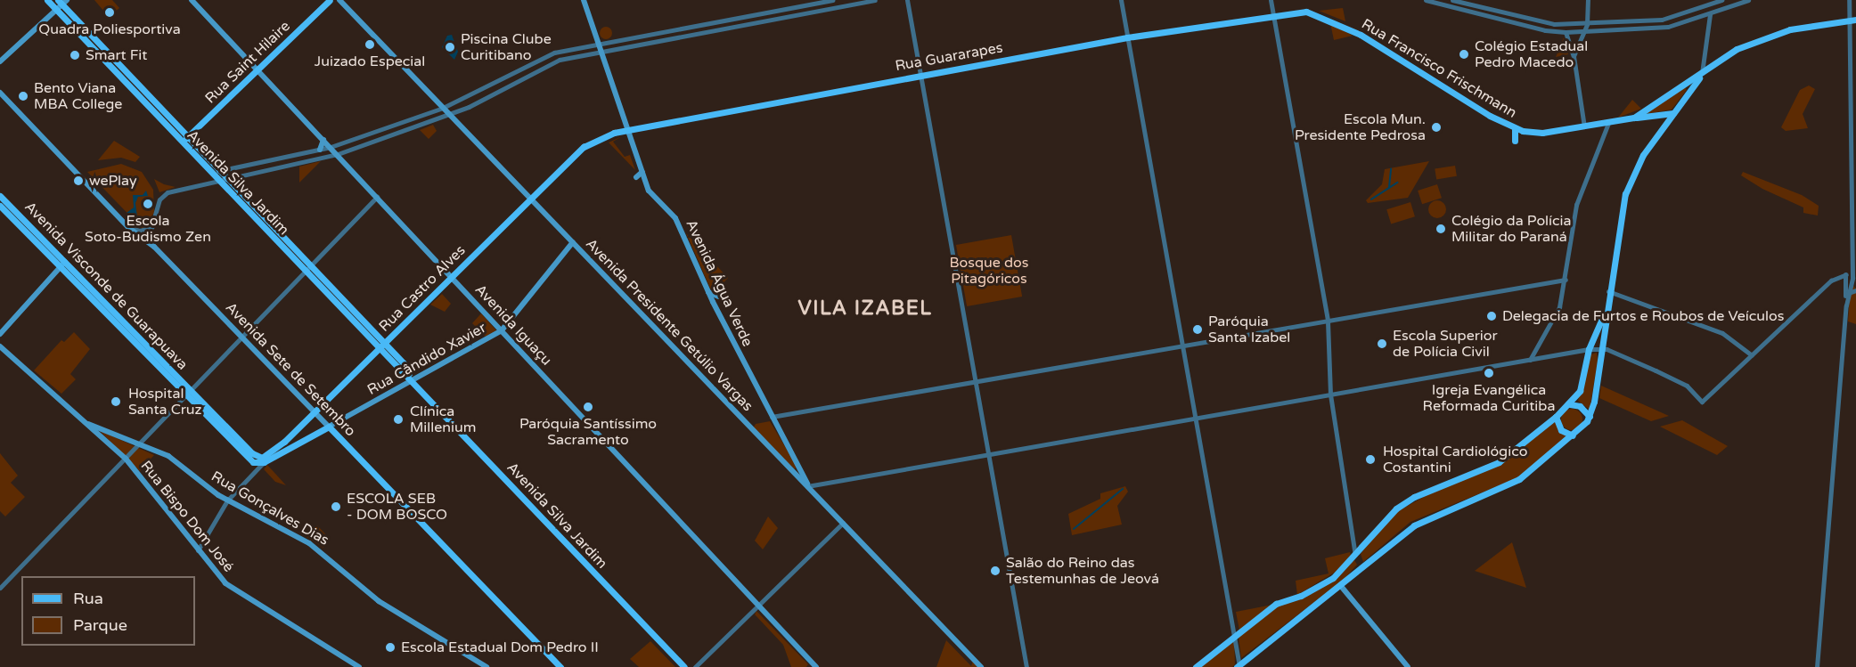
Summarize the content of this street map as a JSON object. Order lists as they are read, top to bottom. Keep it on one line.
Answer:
{"streets":{"main road":["Rua Guararapes","Rua Saint Hilaire","Rua Francisco Frischmann","Avenida Silva Jardim","Avenida Água Verde","Avenida Visconde de Guarapuava","Rua Castro Alves","Avenida Iguaçu","Avenida Presidente Getúlio Vargas","Rua Cândido Xavier","Avenida Sete de Setembro","Rua Gonçalves Dias","Rua Bispo Dom José"]},"crossings":[["Rua Guararapes","Rua Francisco Frischmann"],["Rua Guararapes","Avenida Água Verde"],["Rua Guararapes","Rua Castro Alves"],["Rua Saint Hilaire","Avenida Silva Jardim"],["Rua Saint Hilaire","Avenida Iguaçu"],["Avenida Silva Jardim","Rua Castro Alves"],["Avenida Silva Jardim","Rua Cândido Xavier"],["Avenida Água Verde","Avenida Presidente Getúlio Vargas"],["Avenida Visconde de Guarapuava","Rua Castro Alves"],["Avenida Visconde de Guarapuava","Rua Cândido Xavier"],["Rua Castro Alves","Avenida Iguaçu"],["Rua Castro Alves","Avenida Presidente Getúlio Vargas"],["Rua Castro Alves","Rua Cândido Xavier"],["Rua Castro Alves","Avenida Sete de Setembro"],["Avenida Iguaçu","Rua Cândido Xavier"],["Avenida Presidente Getúlio Vargas","Rua Cândido Xavier"],["Rua Cândido Xavier","Avenida Sete de Setembro"],["Rua Cândido Xavier","Rua Gonçalves Dias"],["Rua Cândido Xavier","Rua Bispo Dom José"],["Rua Gonçalves Dias","Rua Bispo Dom José"]],"districts":["VILA IZABEL"],"parks":["Bosque dos Pitagóricos"],"places":["Quadra Poliesportiva","Juizado Especial","Piscina Clube Curitibano","Colégio Estadual Pedro Macedo","Smart Fit","Bento Viana MBA College","Escola Mun. Presidente Pedrosa","wePlay","Escola Soto-Budismo Zen","Colégio da Polícia Militar do Paraná","Delegacia de Furtos e Roubos de Veículos","Paróquia Santa Izabel","Escola Superior de Polícia Civil","Igreja Evangélica Reformada Curitiba","Hospital Santa Cruz","Paróquia Santíssimo Sacramento","Clínica Millenium","Hospital Cardiológico Costantini","ESCOLA SEB - DOM BOSCO","Salão do Reino das Testemunhas de Jeová","Escola Estadual Dom Pedro II"],"legend":["Rua","Parque"]}
